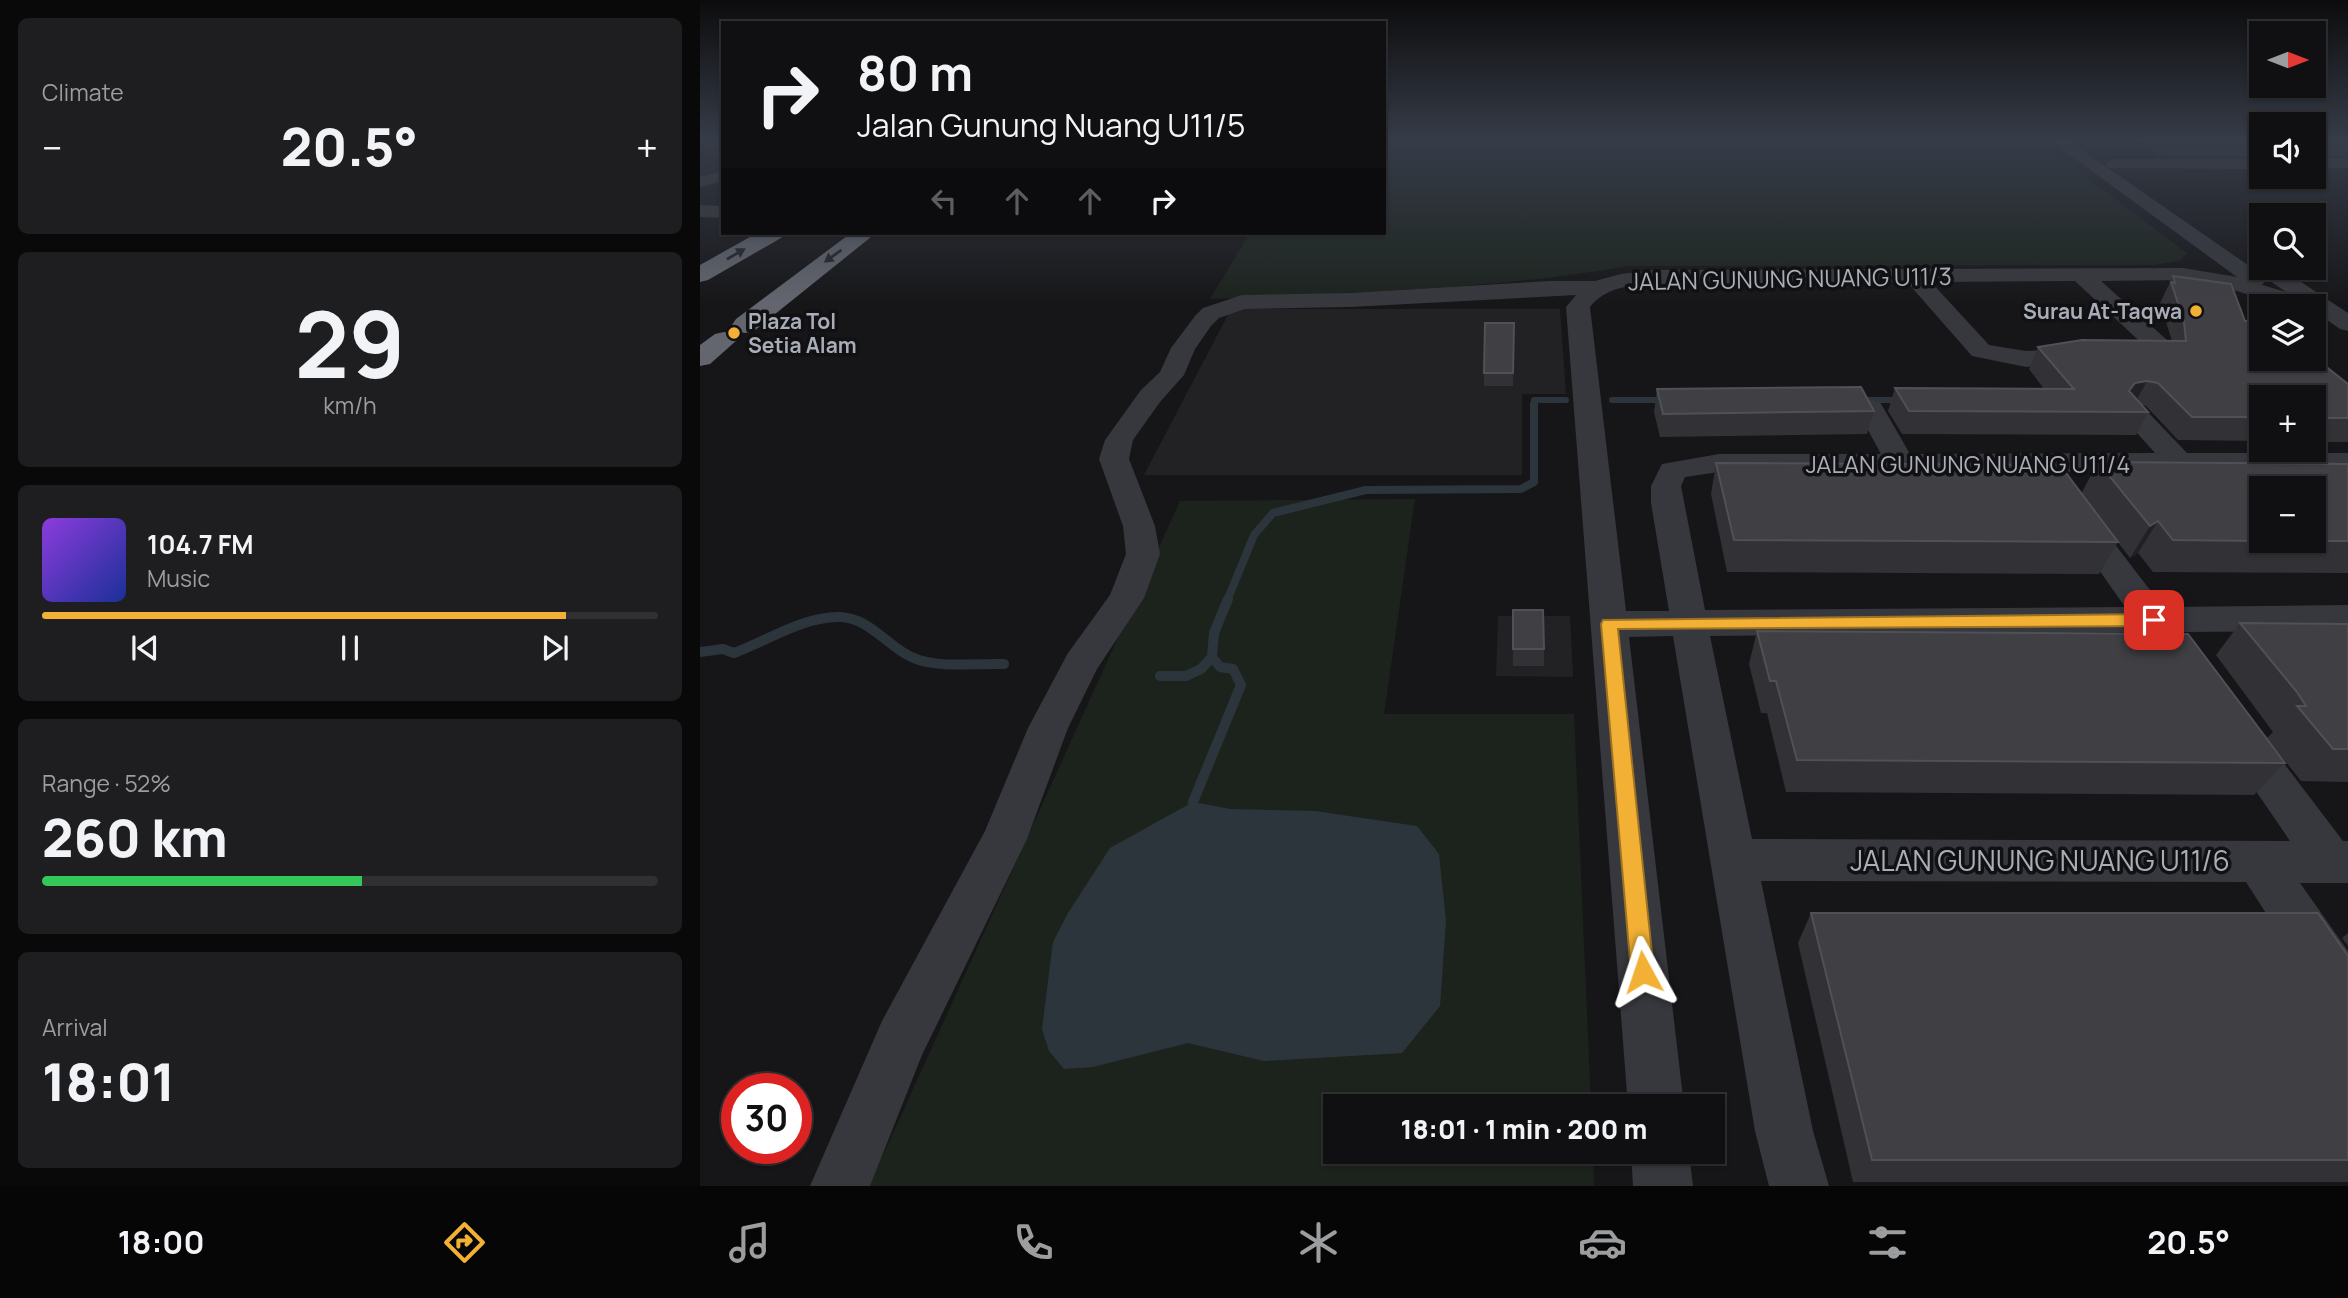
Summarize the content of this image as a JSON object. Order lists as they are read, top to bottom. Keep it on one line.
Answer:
{"streets":{"street":["JALAN GUNUNG NUANG U11/3","JALAN GUNUNG NUANG U11/4","JALAN GUNUNG NUANG U11/6"]},"places":["Surau At-Taqwa","Plaza Tol Setia Alam"],"north":"right","page":{"tile":["Climate",["29","km/h"],["Range · 52%","260 km"],["Arrival","18:01"]],"map_buttons":["+","−"],"turn":["80 m","Jalan Gunung Nuang U11/5"],"heat":["−","20.5°","+"],"song":["104.7 FM","Music"],"limit":"30","trip":"18:01 · 1 min · 200 m","tabs":["18:00","20.5°"]}}
